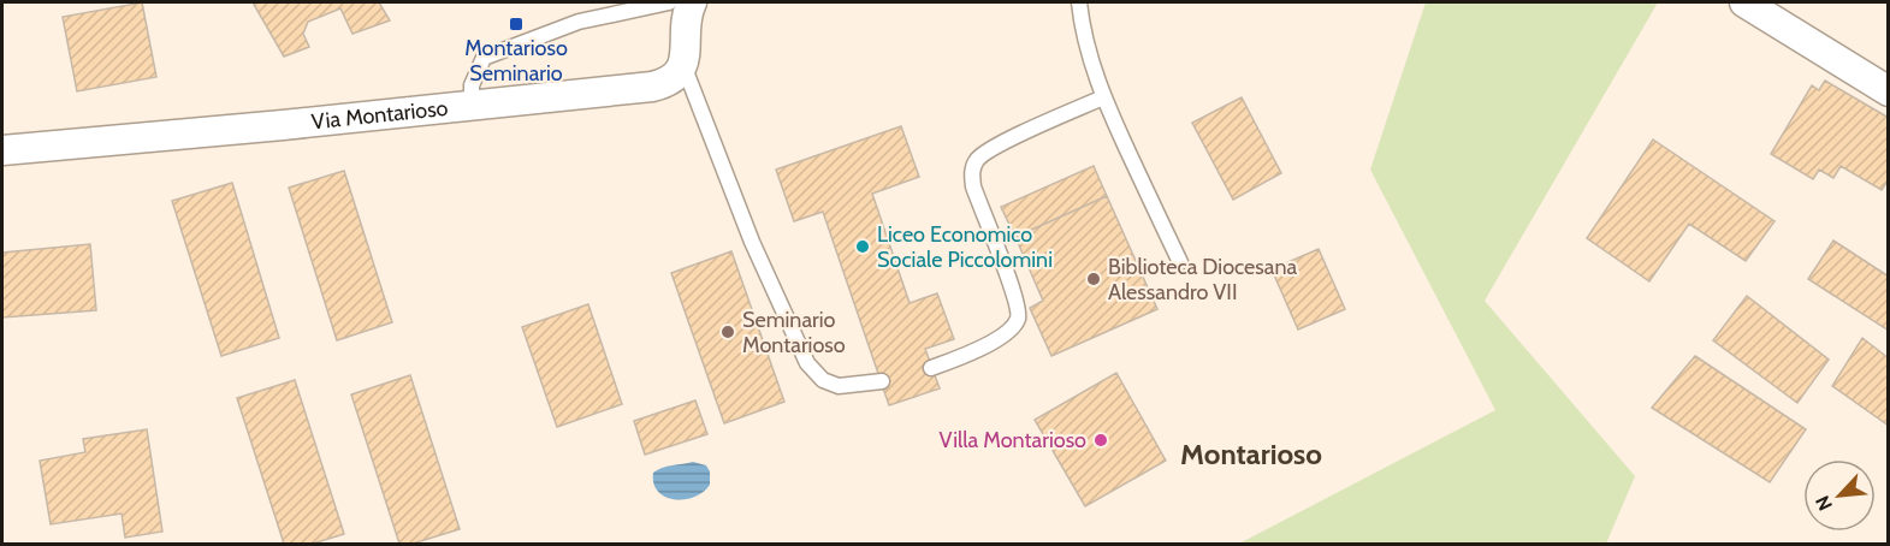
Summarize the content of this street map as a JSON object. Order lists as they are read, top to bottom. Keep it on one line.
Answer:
{"streets":{"street":["Via Montarioso"]},"districts":["Montarioso"],"places":{"transit":["Montarioso Seminario"],"other":["Liceo Economico Sociale Piccolomini","Biblioteca Diocesana Alessandro VII","Seminario Montarioso","Villa Montarioso"]},"north":"bottom left"}
